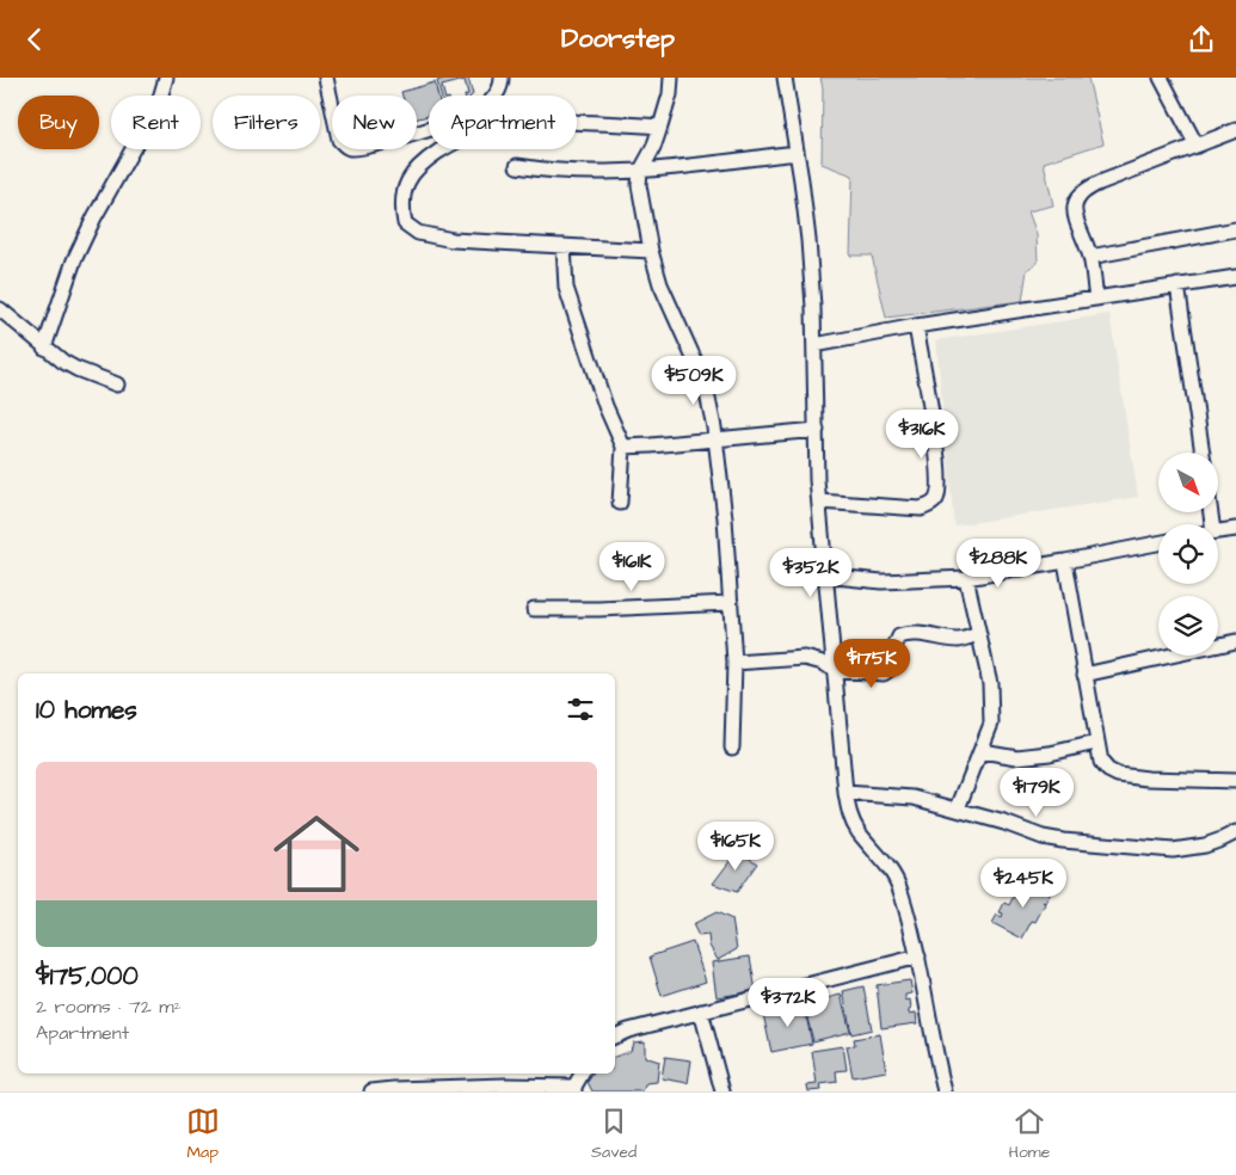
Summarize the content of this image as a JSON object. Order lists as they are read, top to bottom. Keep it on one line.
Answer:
{"north":"bottom right","page":{"header":"Doorstep","chip":["Buy","Rent","Filters","New","Apartment"],"price":["$509K","$316K","$288K","$161K","$352K","$175K","$179K","$165K","$245K","$372K"],"heading":"10 homes","list":[{"name":"$175,000","note":"2 rooms · 72 m² · Apartment"}],"tabs":["Map","Saved","Home"]}}
